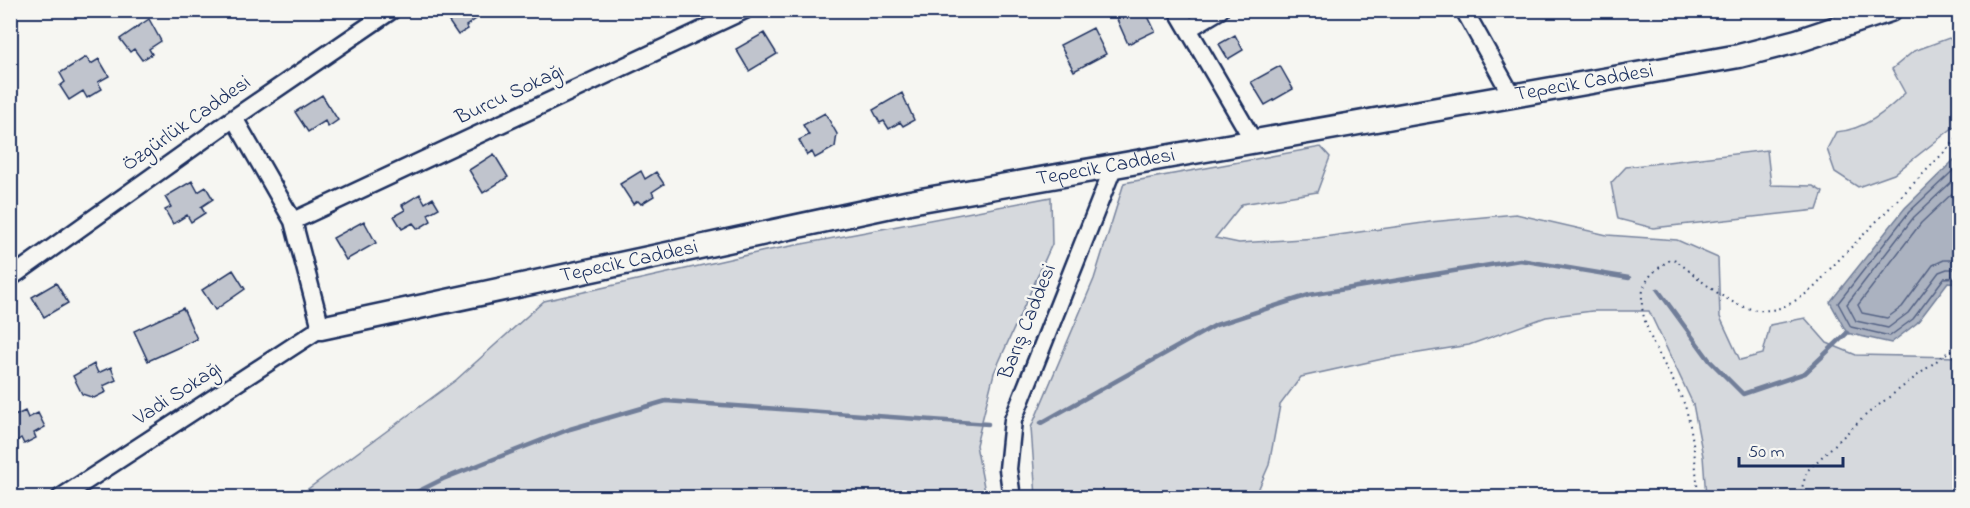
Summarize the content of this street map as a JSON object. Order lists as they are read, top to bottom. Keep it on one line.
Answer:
{"streets":{"street":["Tepecik Caddesi","Burcu Sokağı","Özgürlük Caddesi","Barış Caddesi","Vadi Sokağı"]},"crossings":[["Tepecik Caddesi","Barış Caddesi"],["Tepecik Caddesi","Vadi Sokağı"]],"scale_bar":"50 m"}
